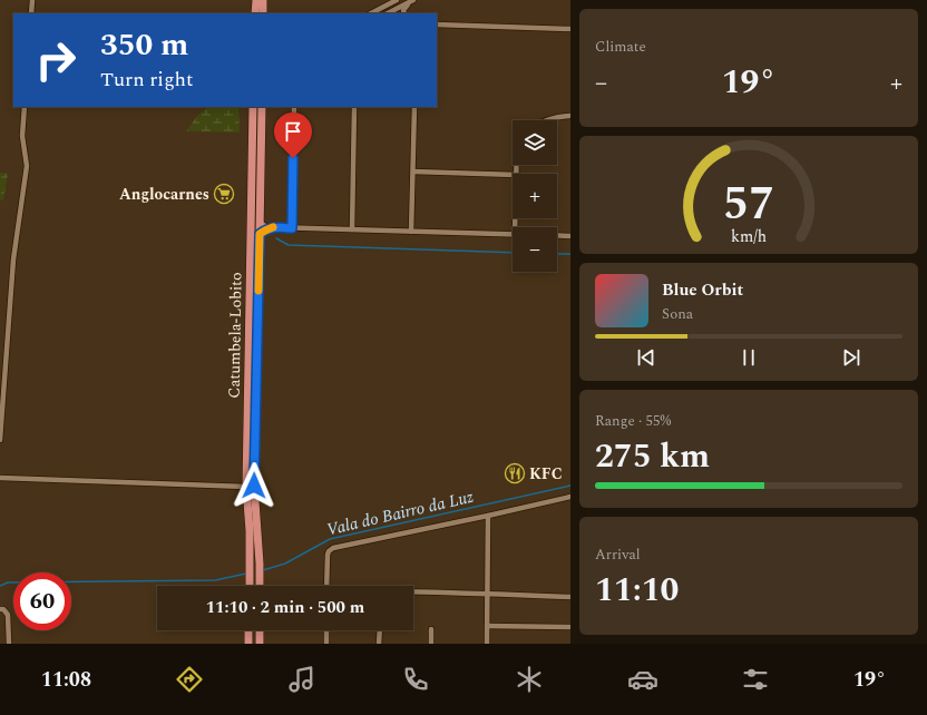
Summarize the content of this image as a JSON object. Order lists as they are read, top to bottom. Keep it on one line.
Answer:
{"streets":{"main road":["Catumbela-Lobito"]},"water":["Vala do Bairro da Luz"],"places":{"supermarket":["Anglocarnes"],"restaurant":["KFC"]},"page":{"tile":["Climate",["Range · 55%","275 km"],["Arrival","11:10"]],"turn":["350 m","Turn right"],"heat":["−","19°","+"],"map_buttons":["+","−"],"song":["Blue Orbit","Sona"],"limit":"60","trip":"11:10 · 2 min · 500 m","tabs":["11:08","19°"],"gauge":["57","km/h"]}}
